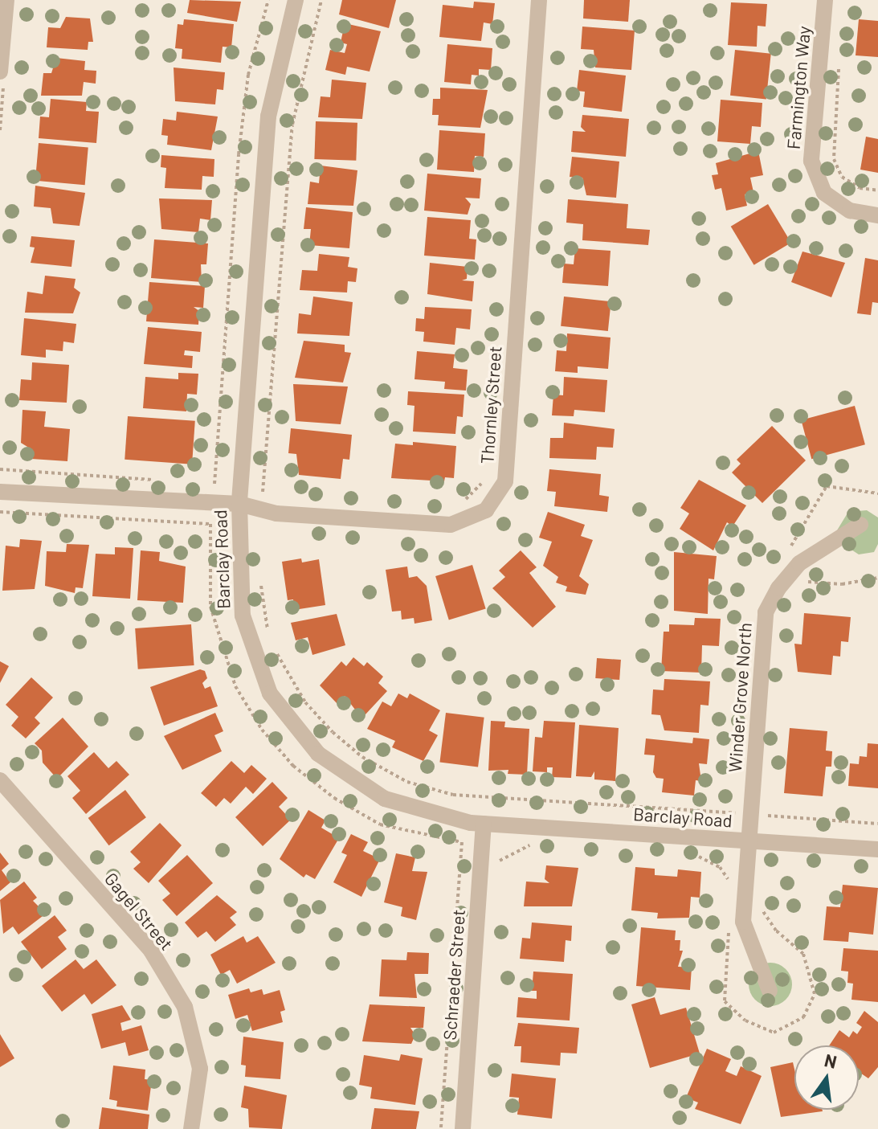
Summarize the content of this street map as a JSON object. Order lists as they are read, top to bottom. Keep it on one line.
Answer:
{"streets":{"street":["Farmington Way","Thornley Street","Barclay Road","Winder Grove North","Gagel Street","Schraeder Street"]},"crossings":[["Thornley Street","Barclay Road"],["Barclay Road","Winder Grove North"],["Barclay Road","Schraeder Street"]],"north":"top"}
